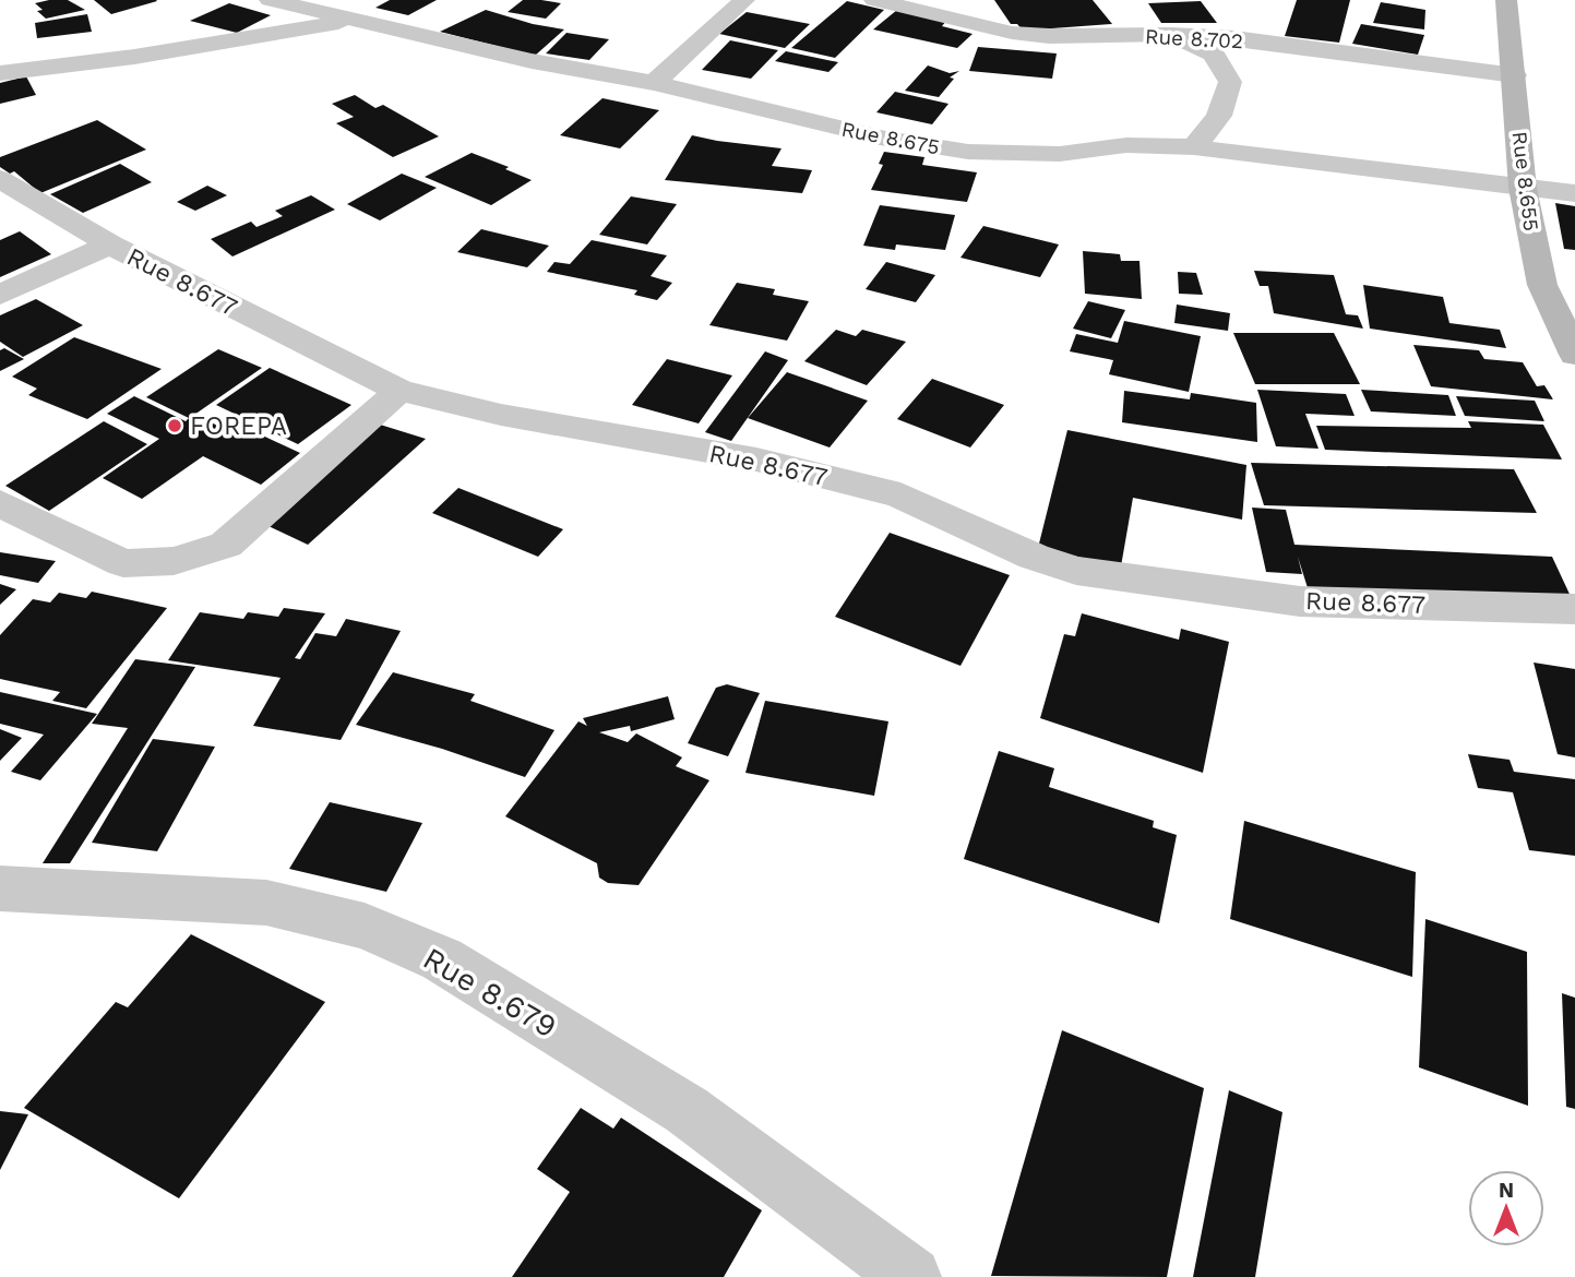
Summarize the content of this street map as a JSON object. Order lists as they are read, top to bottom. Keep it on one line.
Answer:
{"streets":{"street":["Rue 8.702","Rue 8.675","Rue 8.655","Rue 8.677","Rue 8.679"]},"crossings":[["Rue 8.702","Rue 8.655"],["Rue 8.675","Rue 8.655"]],"places":["FOREPA"],"north":"top"}
